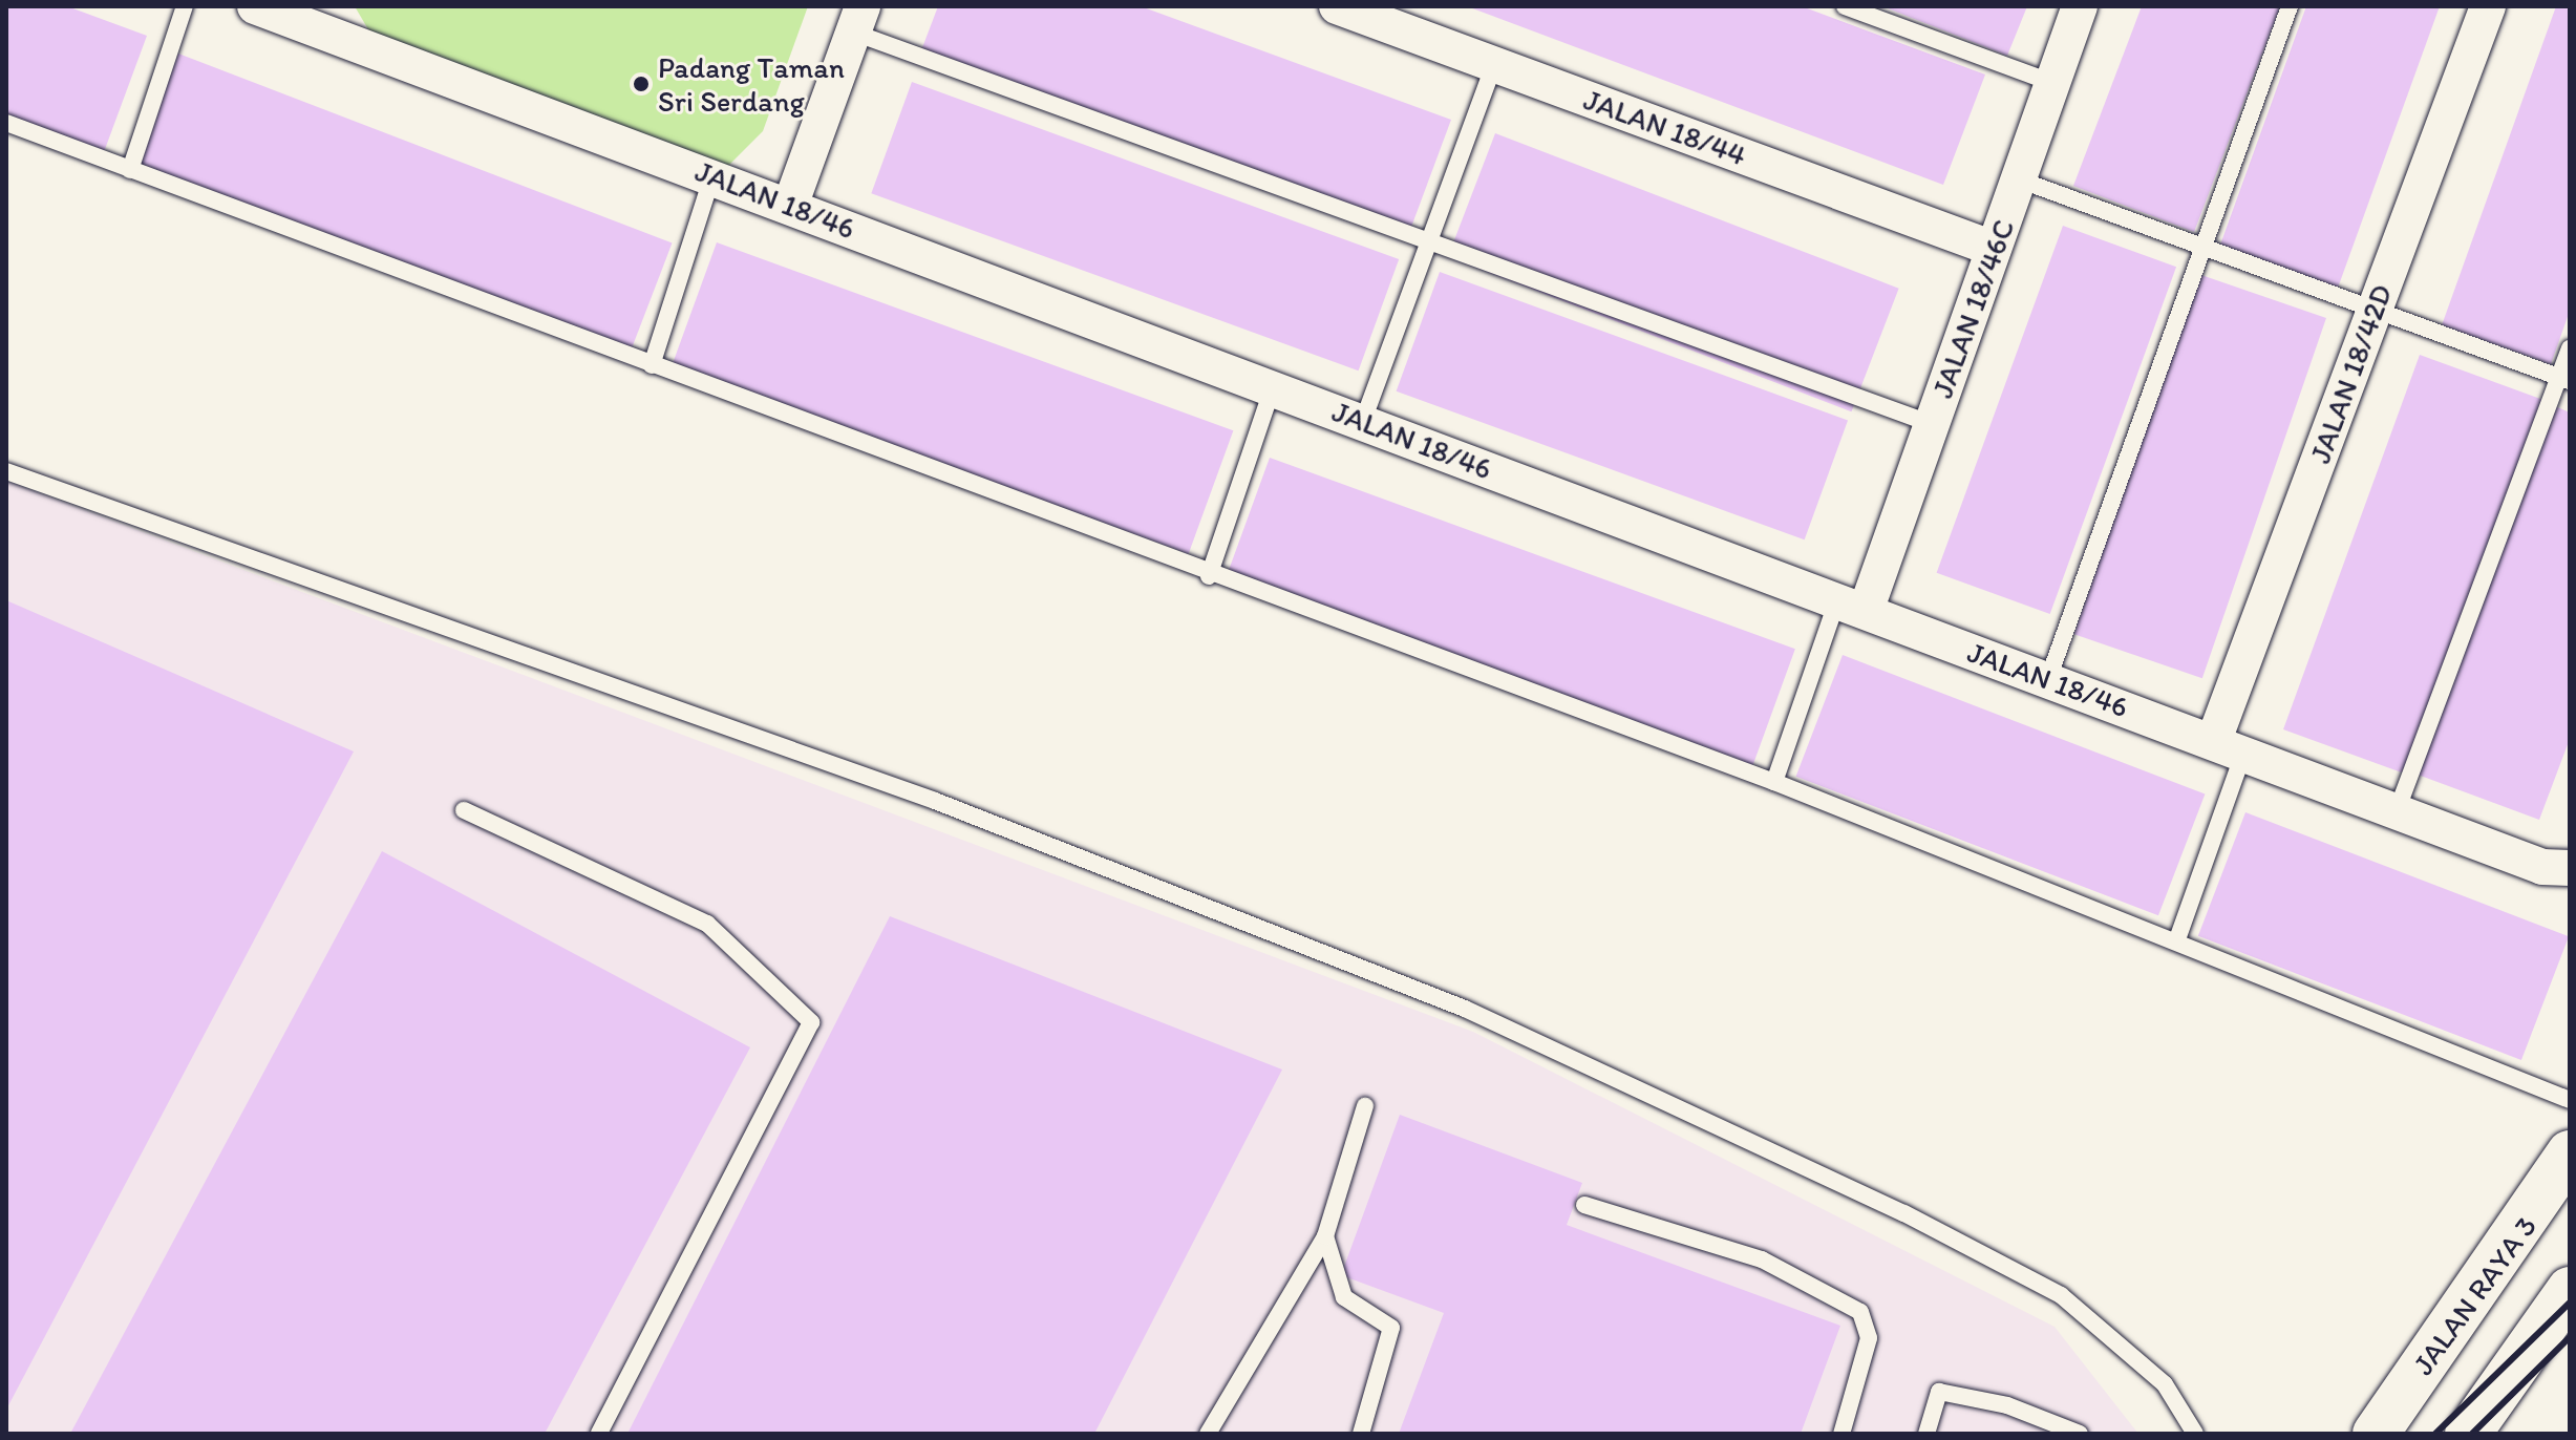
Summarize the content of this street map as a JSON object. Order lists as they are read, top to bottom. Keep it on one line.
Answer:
{"streets":{"street":["JALAN 18/44","JALAN 18/46","JALAN 18/46C","JALAN 18/42D","JALAN RAYA 3"]},"crossings":[["JALAN 18/44","JALAN 18/46C"],["JALAN 18/46","JALAN 18/46C"],["JALAN 18/46","JALAN 18/42D"]],"places":["Padang Taman Sri Serdang"]}
